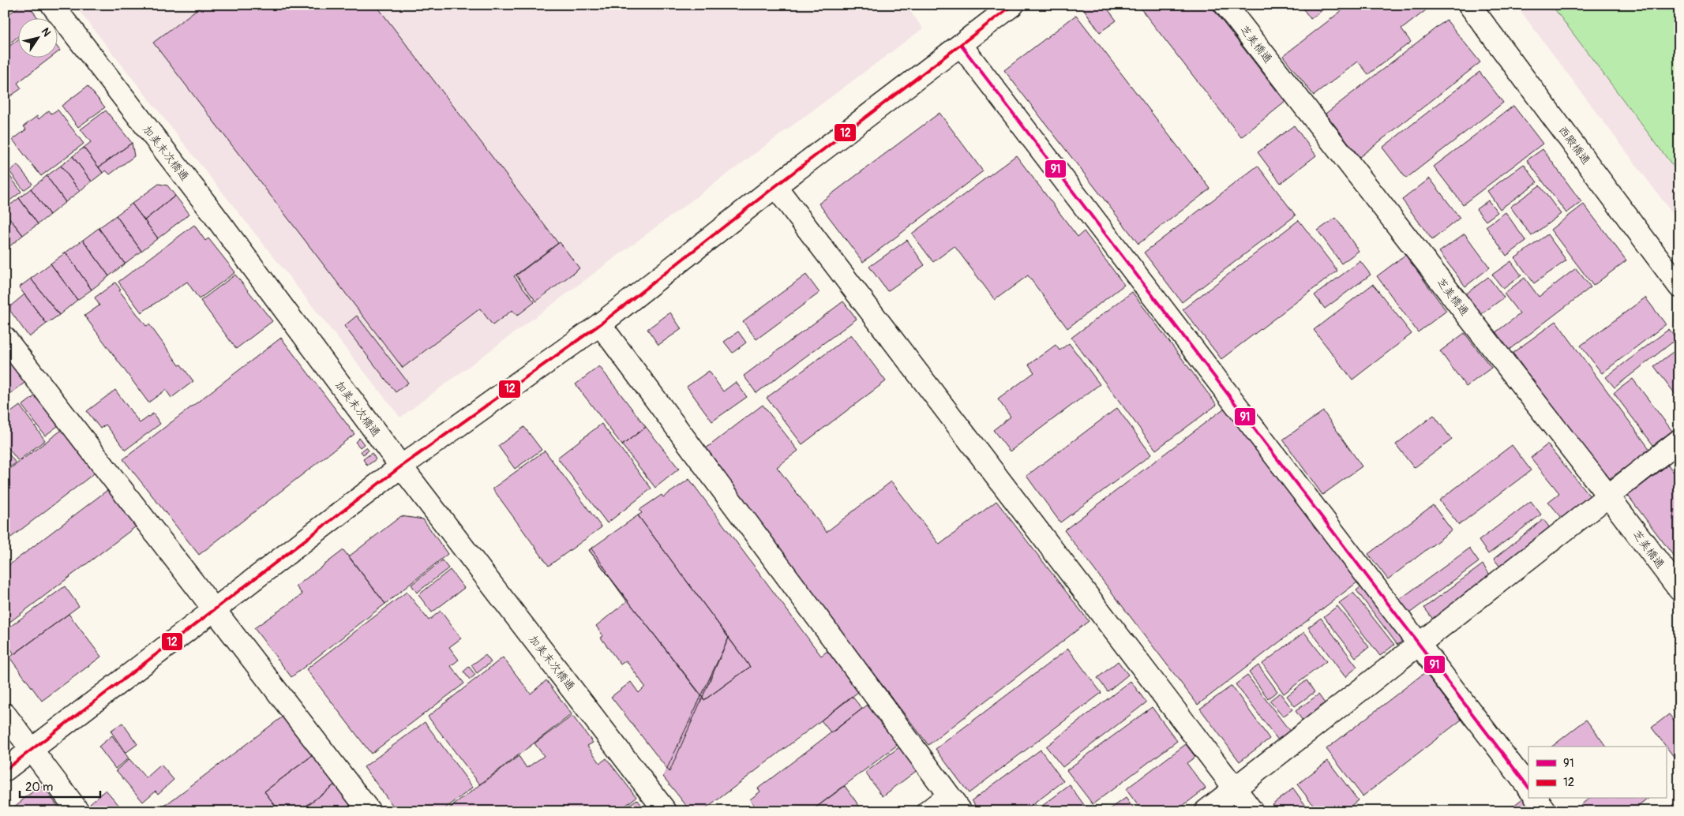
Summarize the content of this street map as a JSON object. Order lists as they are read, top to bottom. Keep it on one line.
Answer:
{"streets":{"street":["芝美橋通","西殿橋通","加美末次橋通"]},"lines":["transit line 12","transit line 91"],"legend":["91","12"],"scale_bar":"20 m","north":"top right"}
